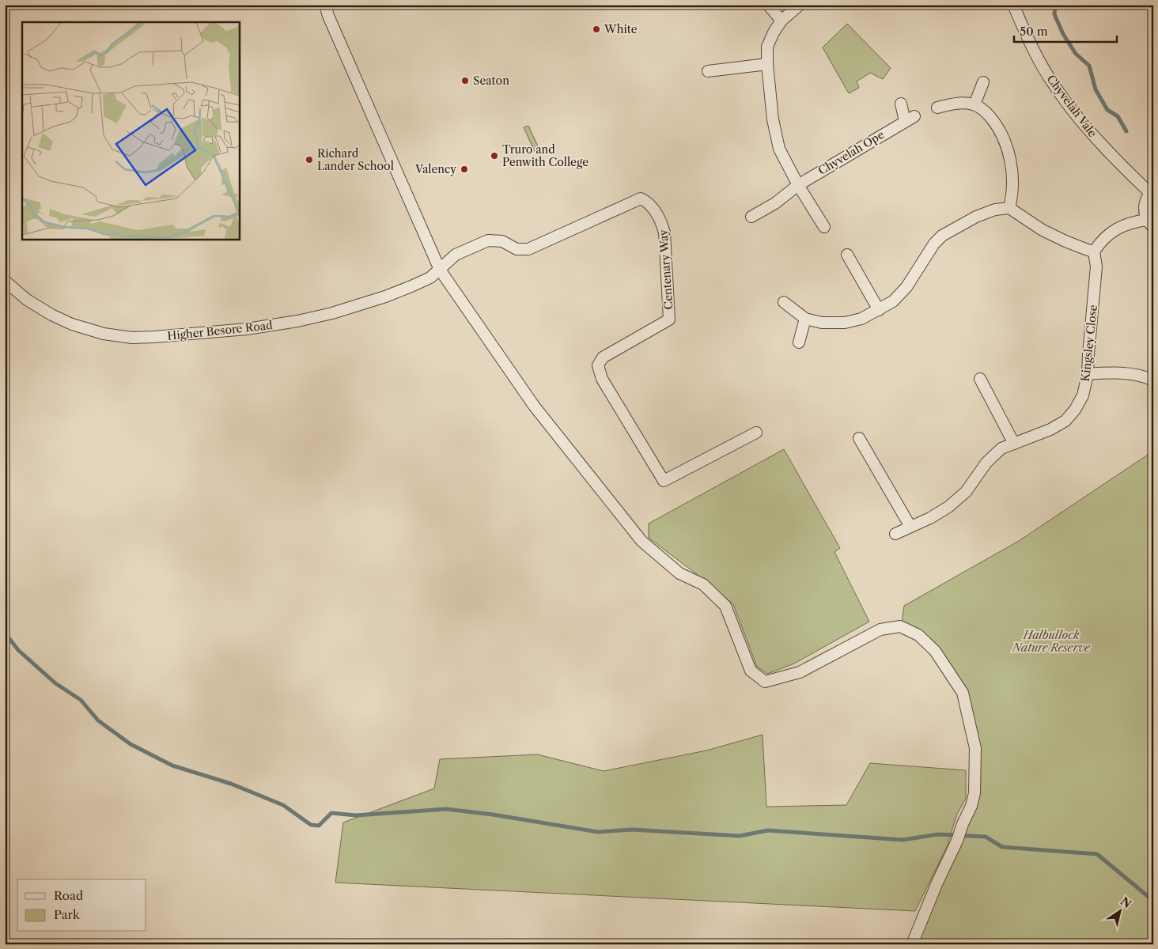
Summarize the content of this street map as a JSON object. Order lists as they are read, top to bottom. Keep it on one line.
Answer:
{"streets":{"street":["Chyvelah Vale","Chyvelah Ope","Centenary Way","Higher Besore Road","Kingsley Close"]},"crossings":[["Centenary Way","Higher Besore Road"]],"parks":["Halbullock Nature Reserve"],"places":["White","Seaton","Truro and Penwith College","Richard Lander School","Valency"],"legend":["Road","Park"],"scale_bar":"50 m","north":"top right"}
